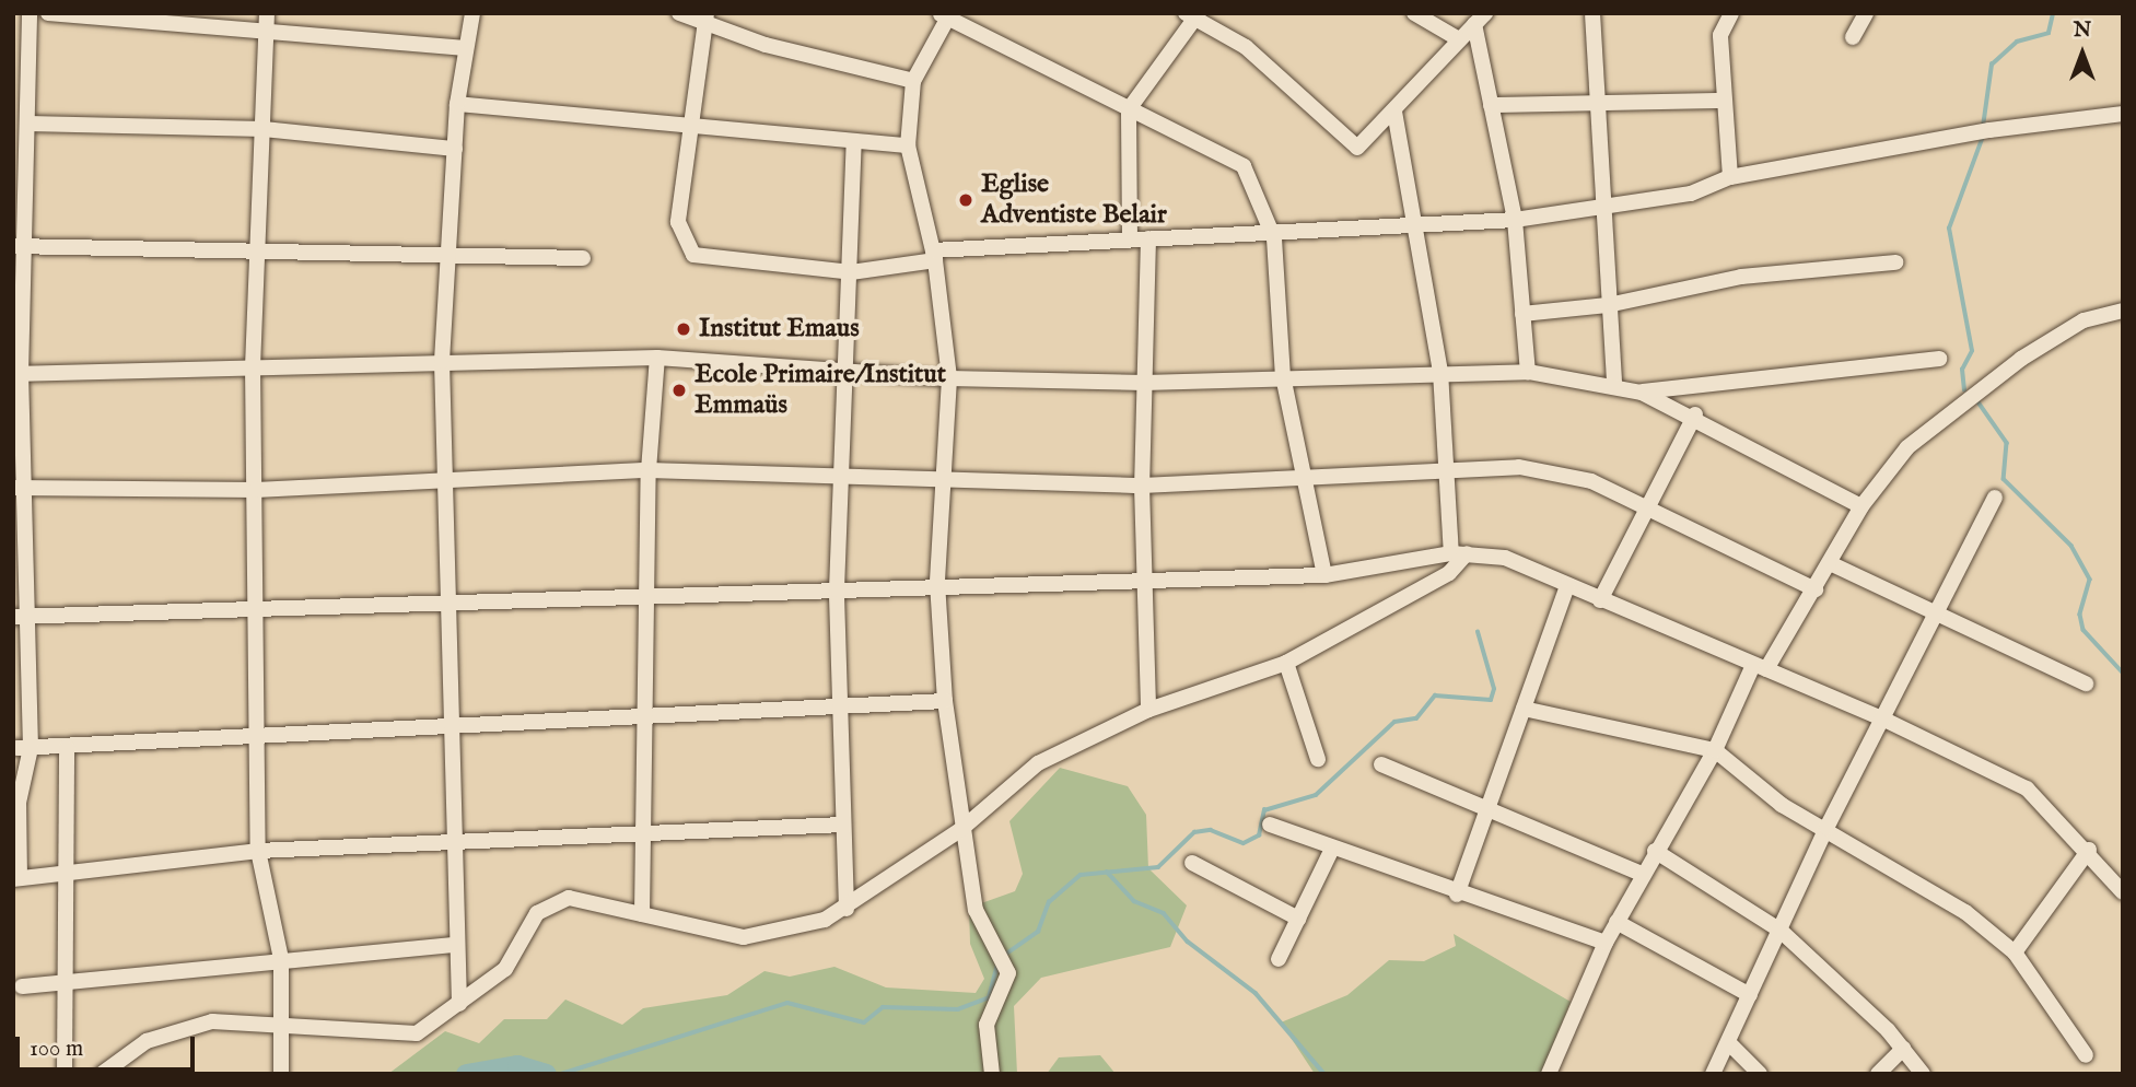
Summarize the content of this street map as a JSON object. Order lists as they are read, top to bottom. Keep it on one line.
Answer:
{"places":["Eglise Adventiste Belair","Institut Emaus","Ecole Primaire/Institut Emmaüs"],"scale_bar":"100 m","north":"top"}
